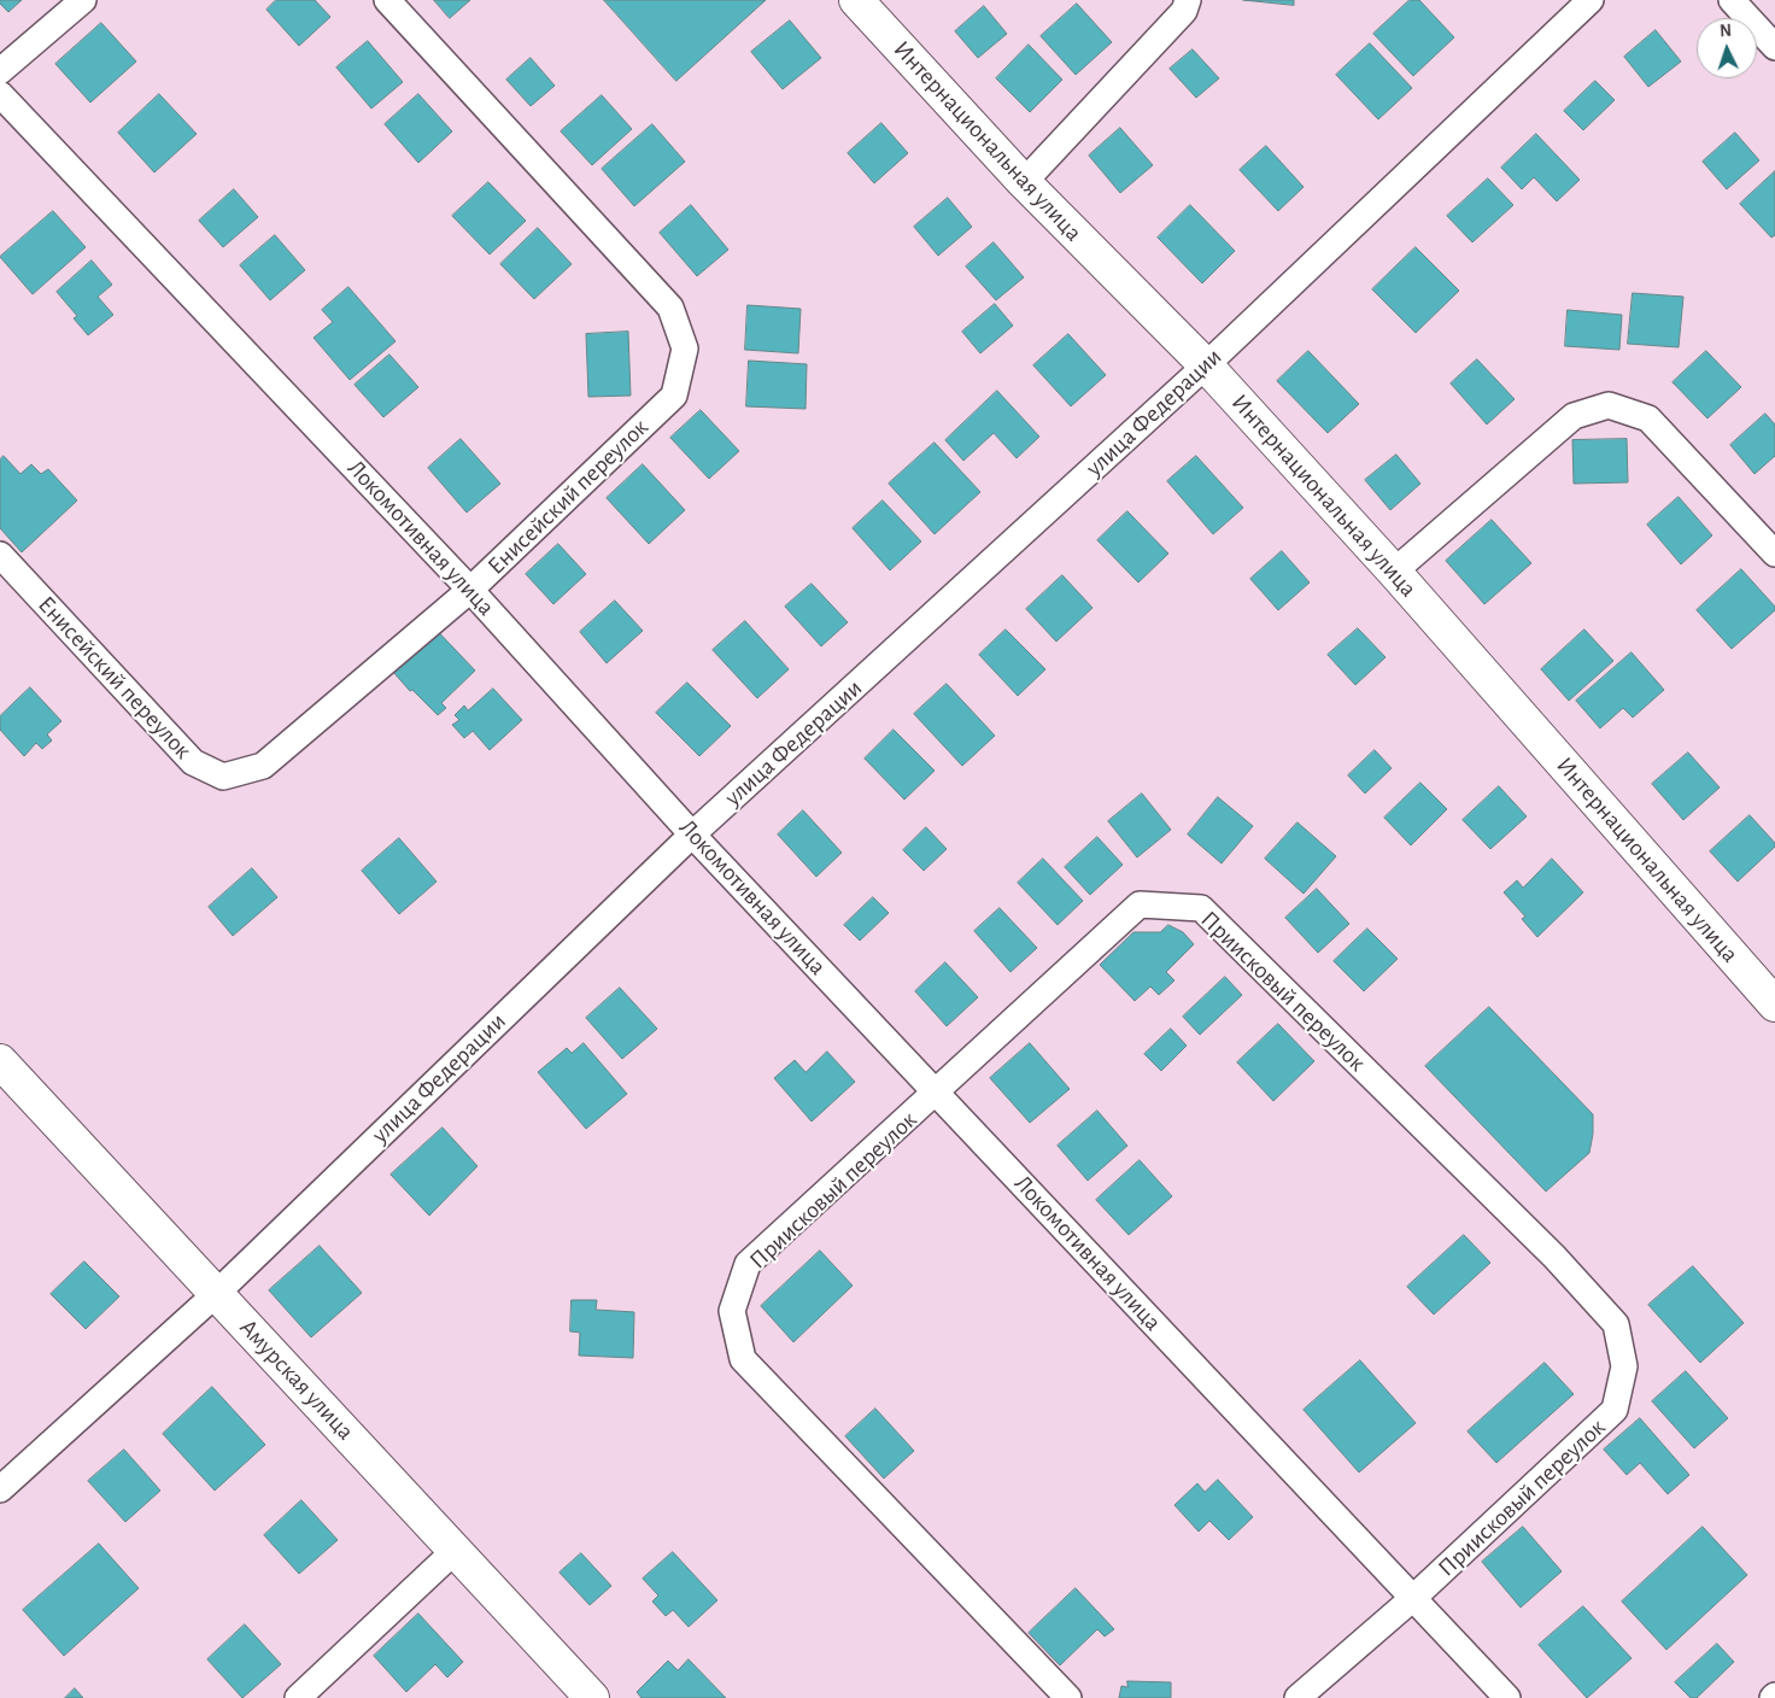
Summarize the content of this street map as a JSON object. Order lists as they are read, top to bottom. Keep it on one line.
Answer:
{"streets":{"street":["Интернациональная улица","улица Федерации","Енисейский переулок","Локомотивная улица","Приисковый переулок","Амурская улица"]},"crossings":[["Интернациональная улица","улица Федерации"],["улица Федерации","Локомотивная улица"],["улица Федерации","Амурская улица"],["Енисейский переулок","Локомотивная улица"],["Локомотивная улица","Приисковый переулок"]],"north":"top"}
